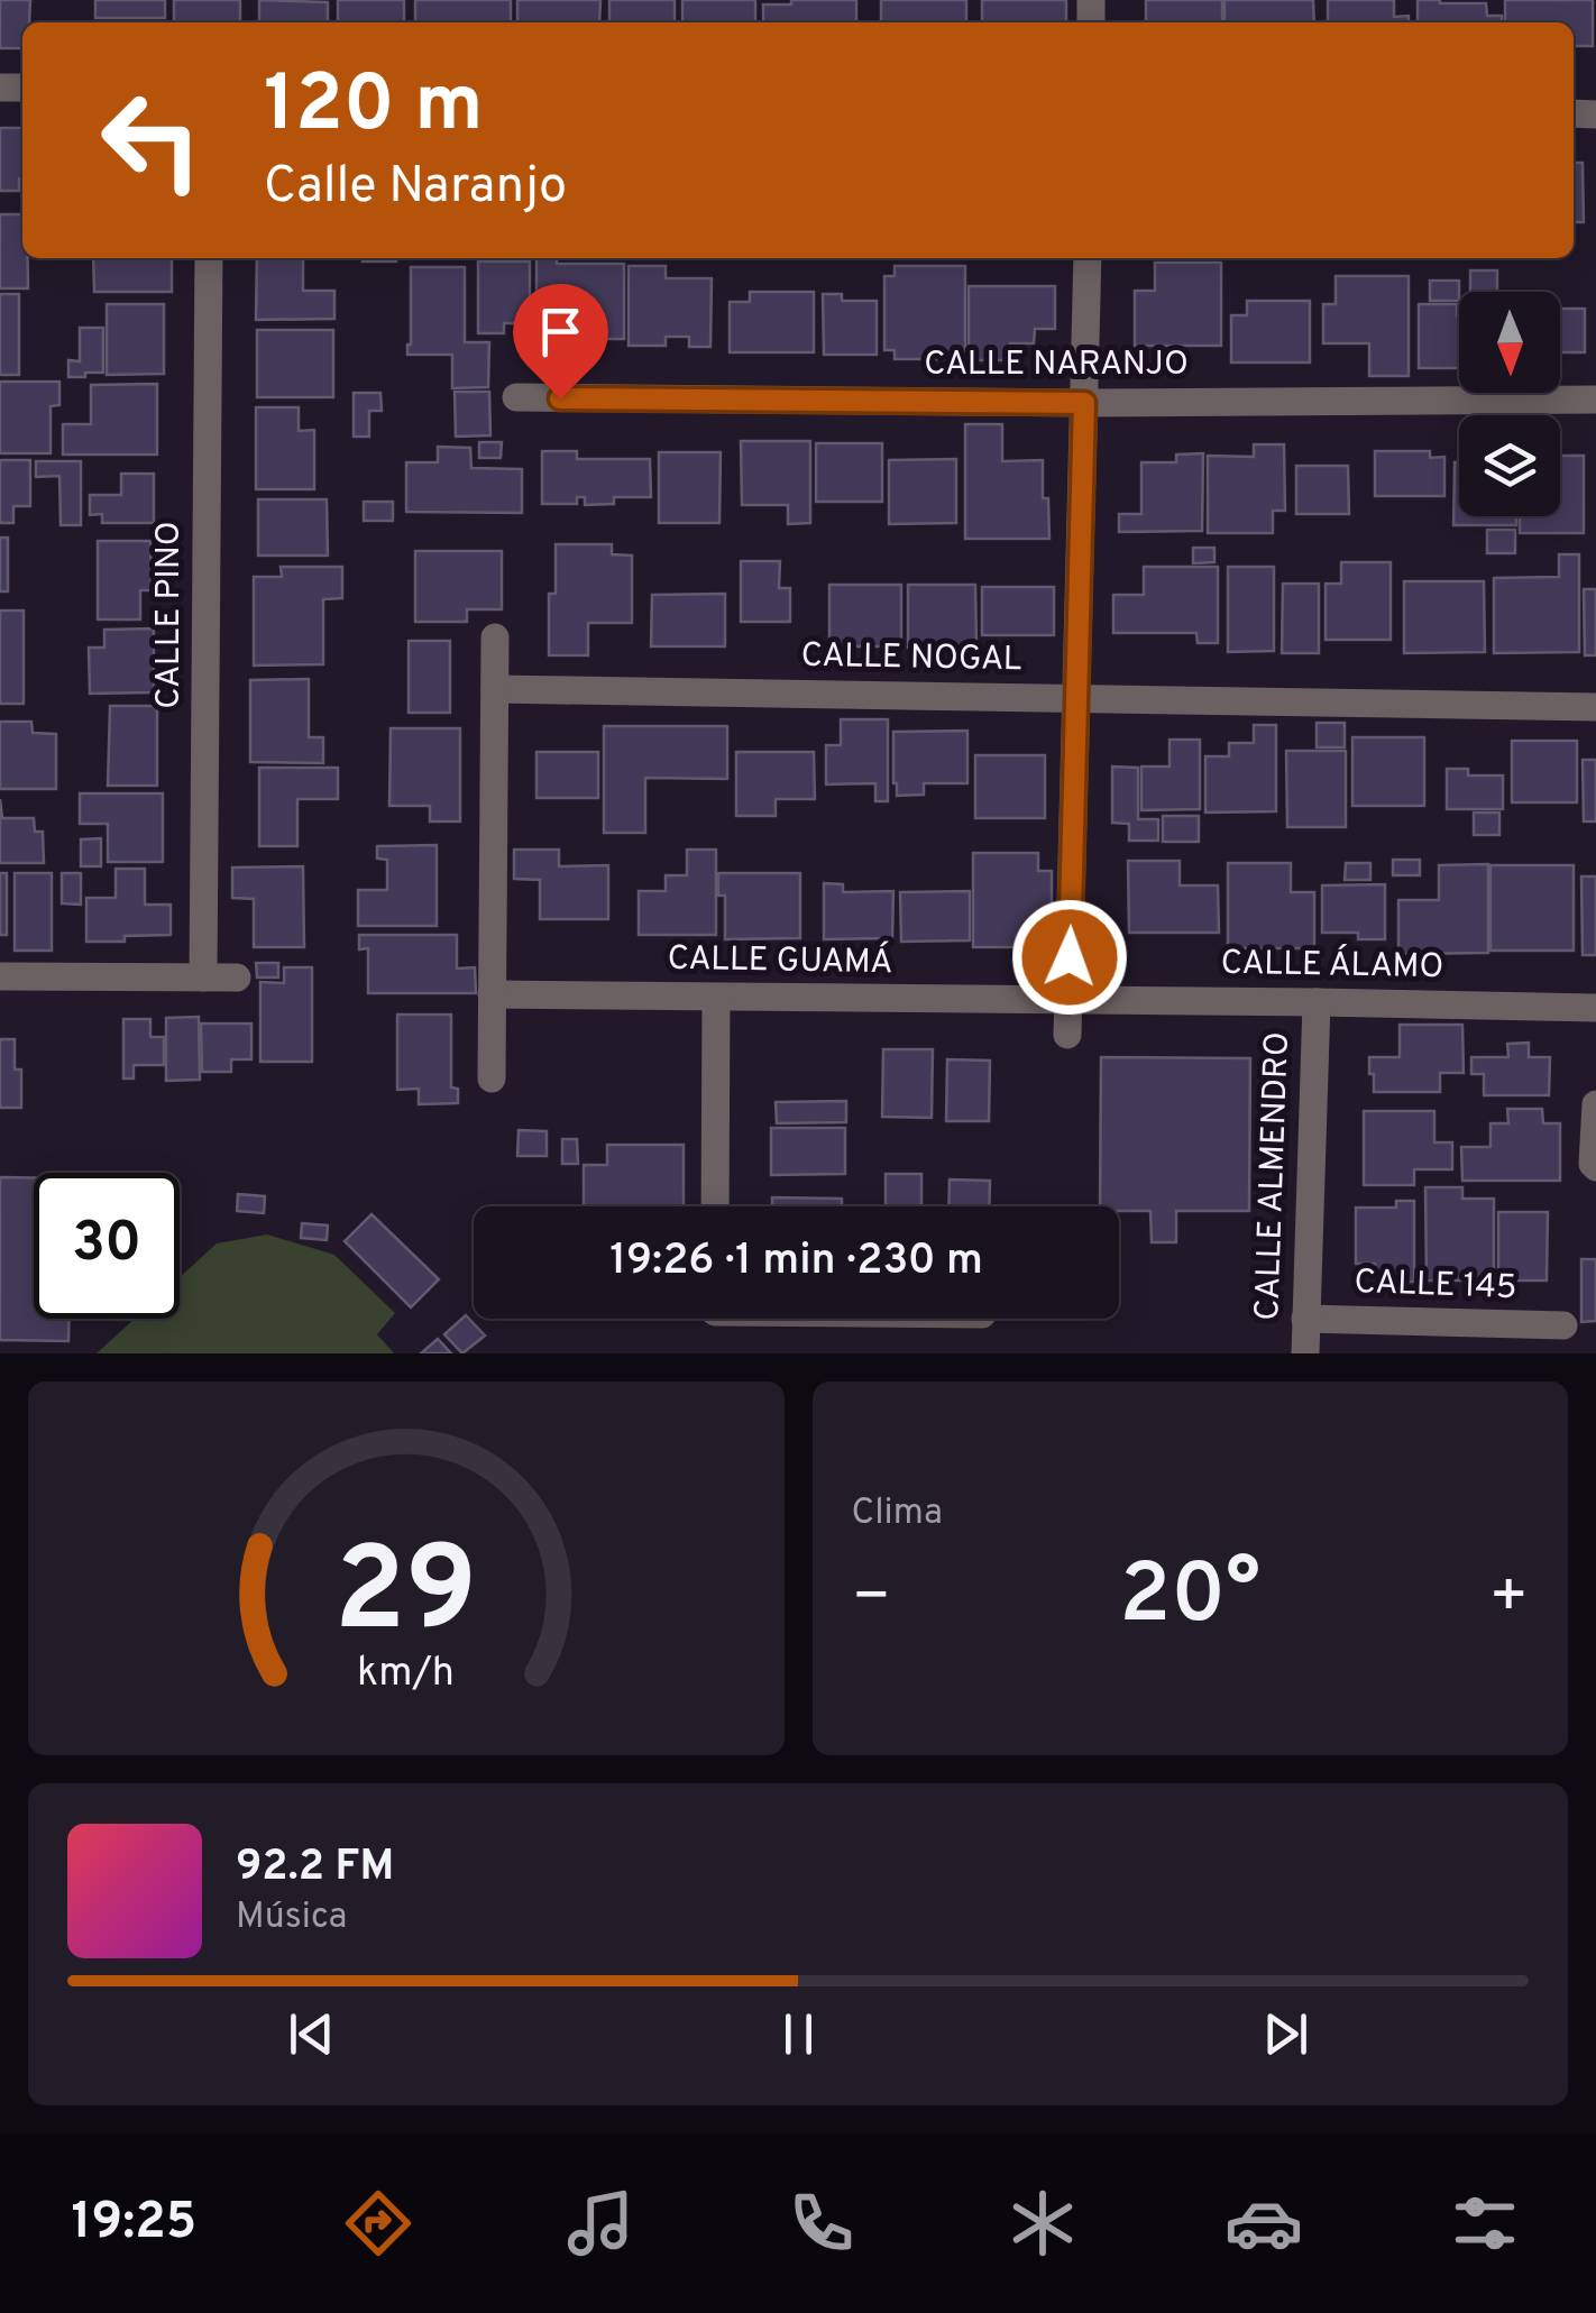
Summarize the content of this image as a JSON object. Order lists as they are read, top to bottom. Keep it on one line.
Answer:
{"streets":{"street":["CALLE NARANJO","CALLE PINO","CALLE NOGAL","CALLE GUAMÁ","CALLE ÁLAMO","CALLE ALMENDRO","CALLE 145"]},"crossings":[["CALLE GUAMÁ","CALLE ÁLAMO"],["CALLE ÁLAMO","CALLE ALMENDRO"],["CALLE ALMENDRO","CALLE 145"]],"north":"bottom","page":{"turn":["120 m","Calle Naranjo"],"limit":"30","trip":"19:26 · 1 min · 230 m","tile":"Clima","heat":["−","20°","+"],"song":["92.2 FM","Música"],"tabs":"19:25","gauge":["29","km/h"]}}
